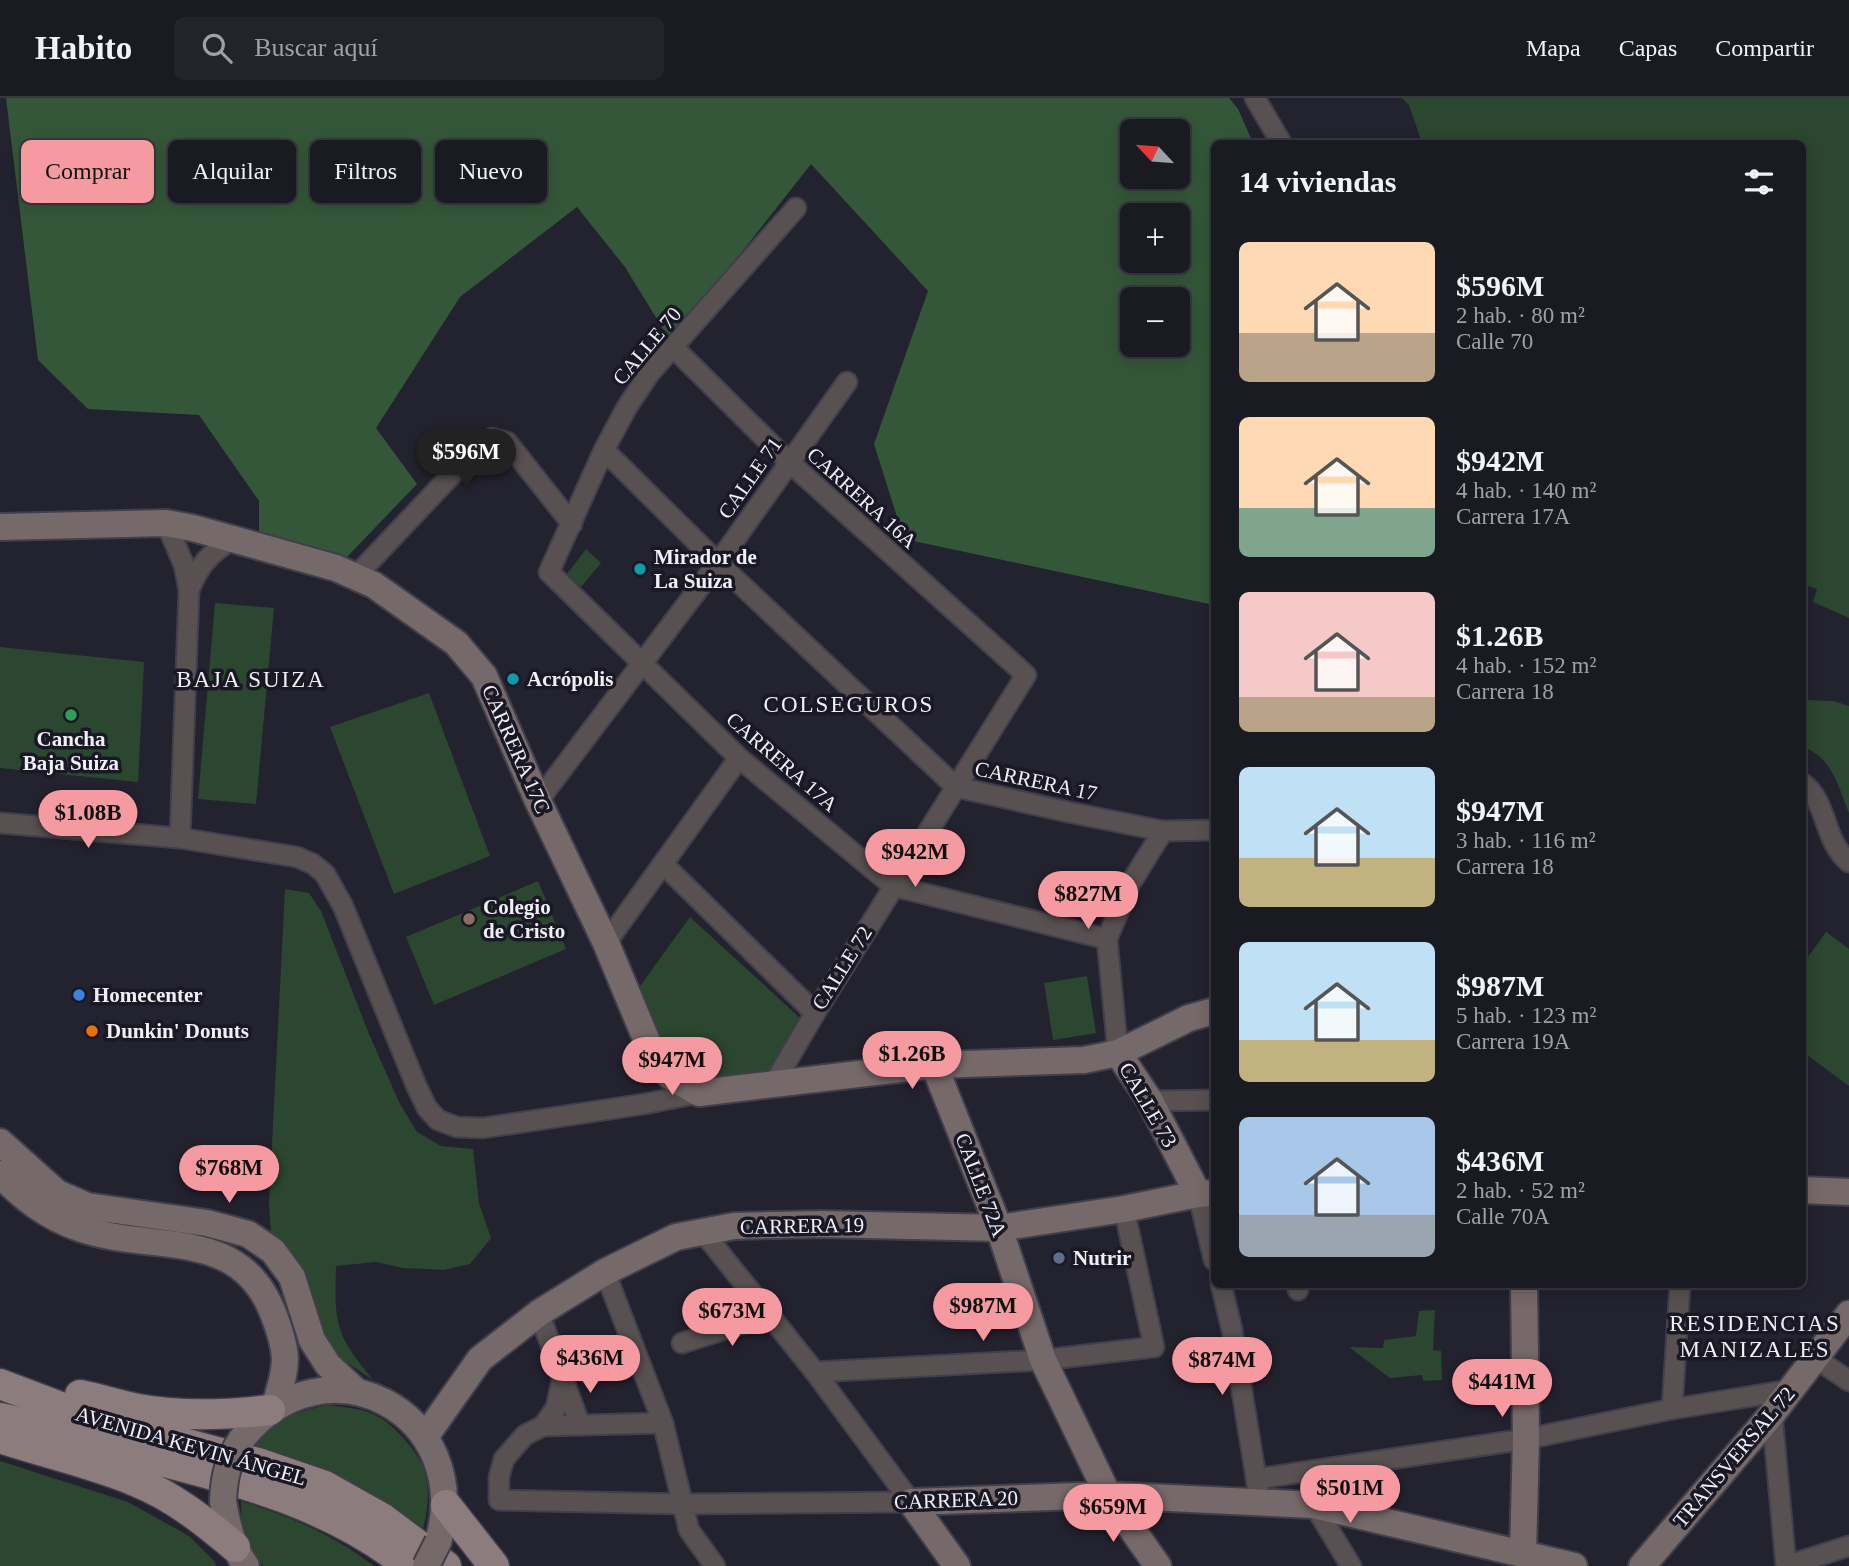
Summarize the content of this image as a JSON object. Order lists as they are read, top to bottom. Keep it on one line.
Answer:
{"streets":{"main road":["AVENIDA KEVIN ÁNGEL"],"street":["CALLE 70","CALLE 71","CARRERA 16A","CARRERA 17C","CARRERA 17A","CARRERA 17","CALLE 72","CALLE 73","CALLE 72A","CARRERA 19","TRANSVERSAL 72","CARRERA 20"]},"crossings":[["CALLE 70","CARRERA 16A"],["CALLE 70","CARRERA 17A"],["CALLE 70","CARRERA 17"],["CALLE 71","CARRERA 16A"],["CALLE 71","CARRERA 17C"],["CALLE 71","CARRERA 17A"],["CALLE 71","CARRERA 17"],["CARRERA 16A","CALLE 72"],["CARRERA 17A","CALLE 72"],["CARRERA 17A","CALLE 73"],["CARRERA 17","CALLE 72"],["CARRERA 17","CALLE 73"],["CALLE 73","CARRERA 19"],["CALLE 72A","CARRERA 19"],["CALLE 72A","CARRERA 20"]],"districts":["BAJA SUIZA","COLSEGUROS","RESIDENCIAS MANIZALES"],"places":["Mirador de La Suiza","Acrópolis","Cancha Baja Suiza","Colegio de Cristo","Homecenter","Dunkin' Donuts","Nutrir"],"north":"top left","page":{"header":"Habito","search":"Buscar aquí","nav":["Mapa","Capas","Compartir"],"map_buttons":["+","−"],"chip":["Comprar","Alquilar","Filtros","Nuevo"],"heading":"14 viviendas","list":[{"name":"$596M","note":"2 hab. · 80 m² · Calle 70"},{"name":"$942M","note":"4 hab. · 140 m² · Carrera 17A"},{"name":"$1.26B","note":"4 hab. · 152 m² · Carrera 18"},{"name":"$947M","note":"3 hab. · 116 m² · Carrera 18"},{"name":"$987M","note":"5 hab. · 123 m² · Carrera 19A"},{"name":"$436M","note":"2 hab. · 52 m² · Calle 70A"}],"price":["$596M","$1.08B","$942M","$827M","$1.26B","$947M","$768M","$987M","$673M","$436M","$874M","$441M","$501M","$659M"]}}
